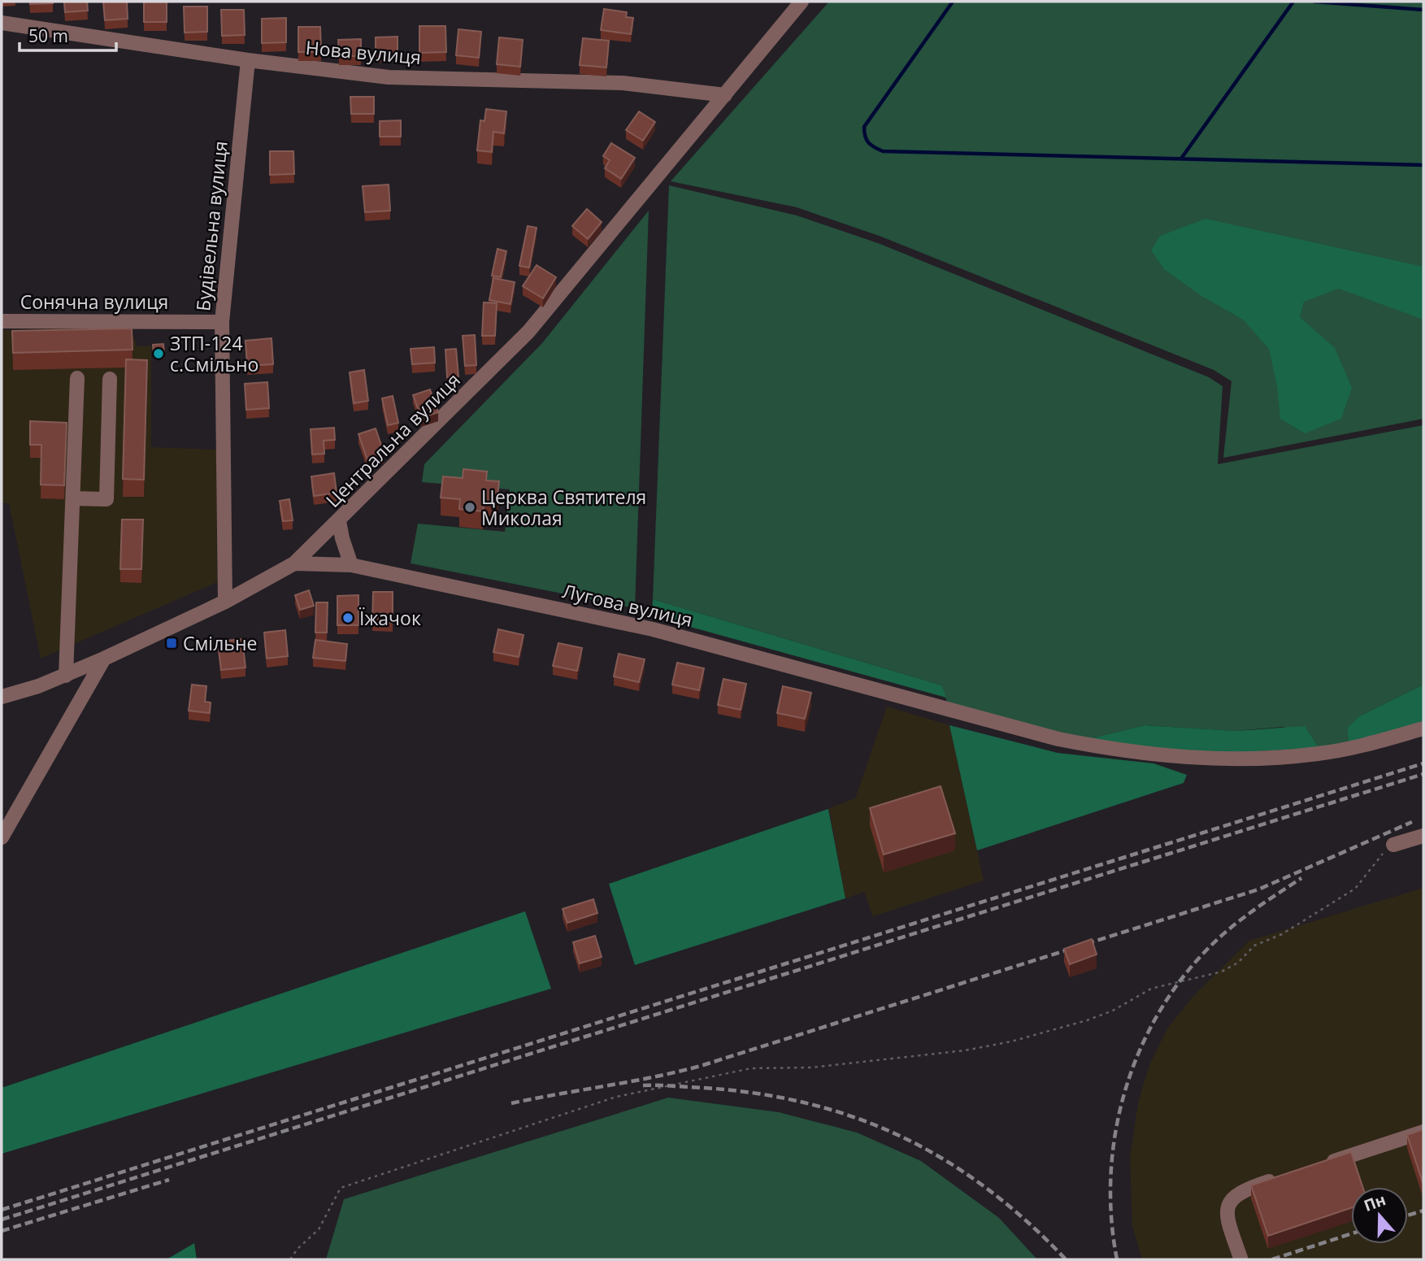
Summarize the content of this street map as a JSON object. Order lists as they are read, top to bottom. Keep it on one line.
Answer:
{"streets":{"street":["Нова вулиця","Будівельна вулиця","Сонячна вулиця","Центральна вулиця","Лугова вулиця"]},"crossings":[["Нова вулиця","Будівельна вулиця"],["Нова вулиця","Центральна вулиця"],["Будівельна вулиця","Сонячна вулиця"],["Будівельна вулиця","Центральна вулиця"],["Центральна вулиця","Лугова вулиця"]],"places":{"other":["ЗТП-124 с.Смільно","Церква Святителя Миколая","Їжачок"],"transit":["Смільне"]},"scale_bar":"50 m","north":"top"}
